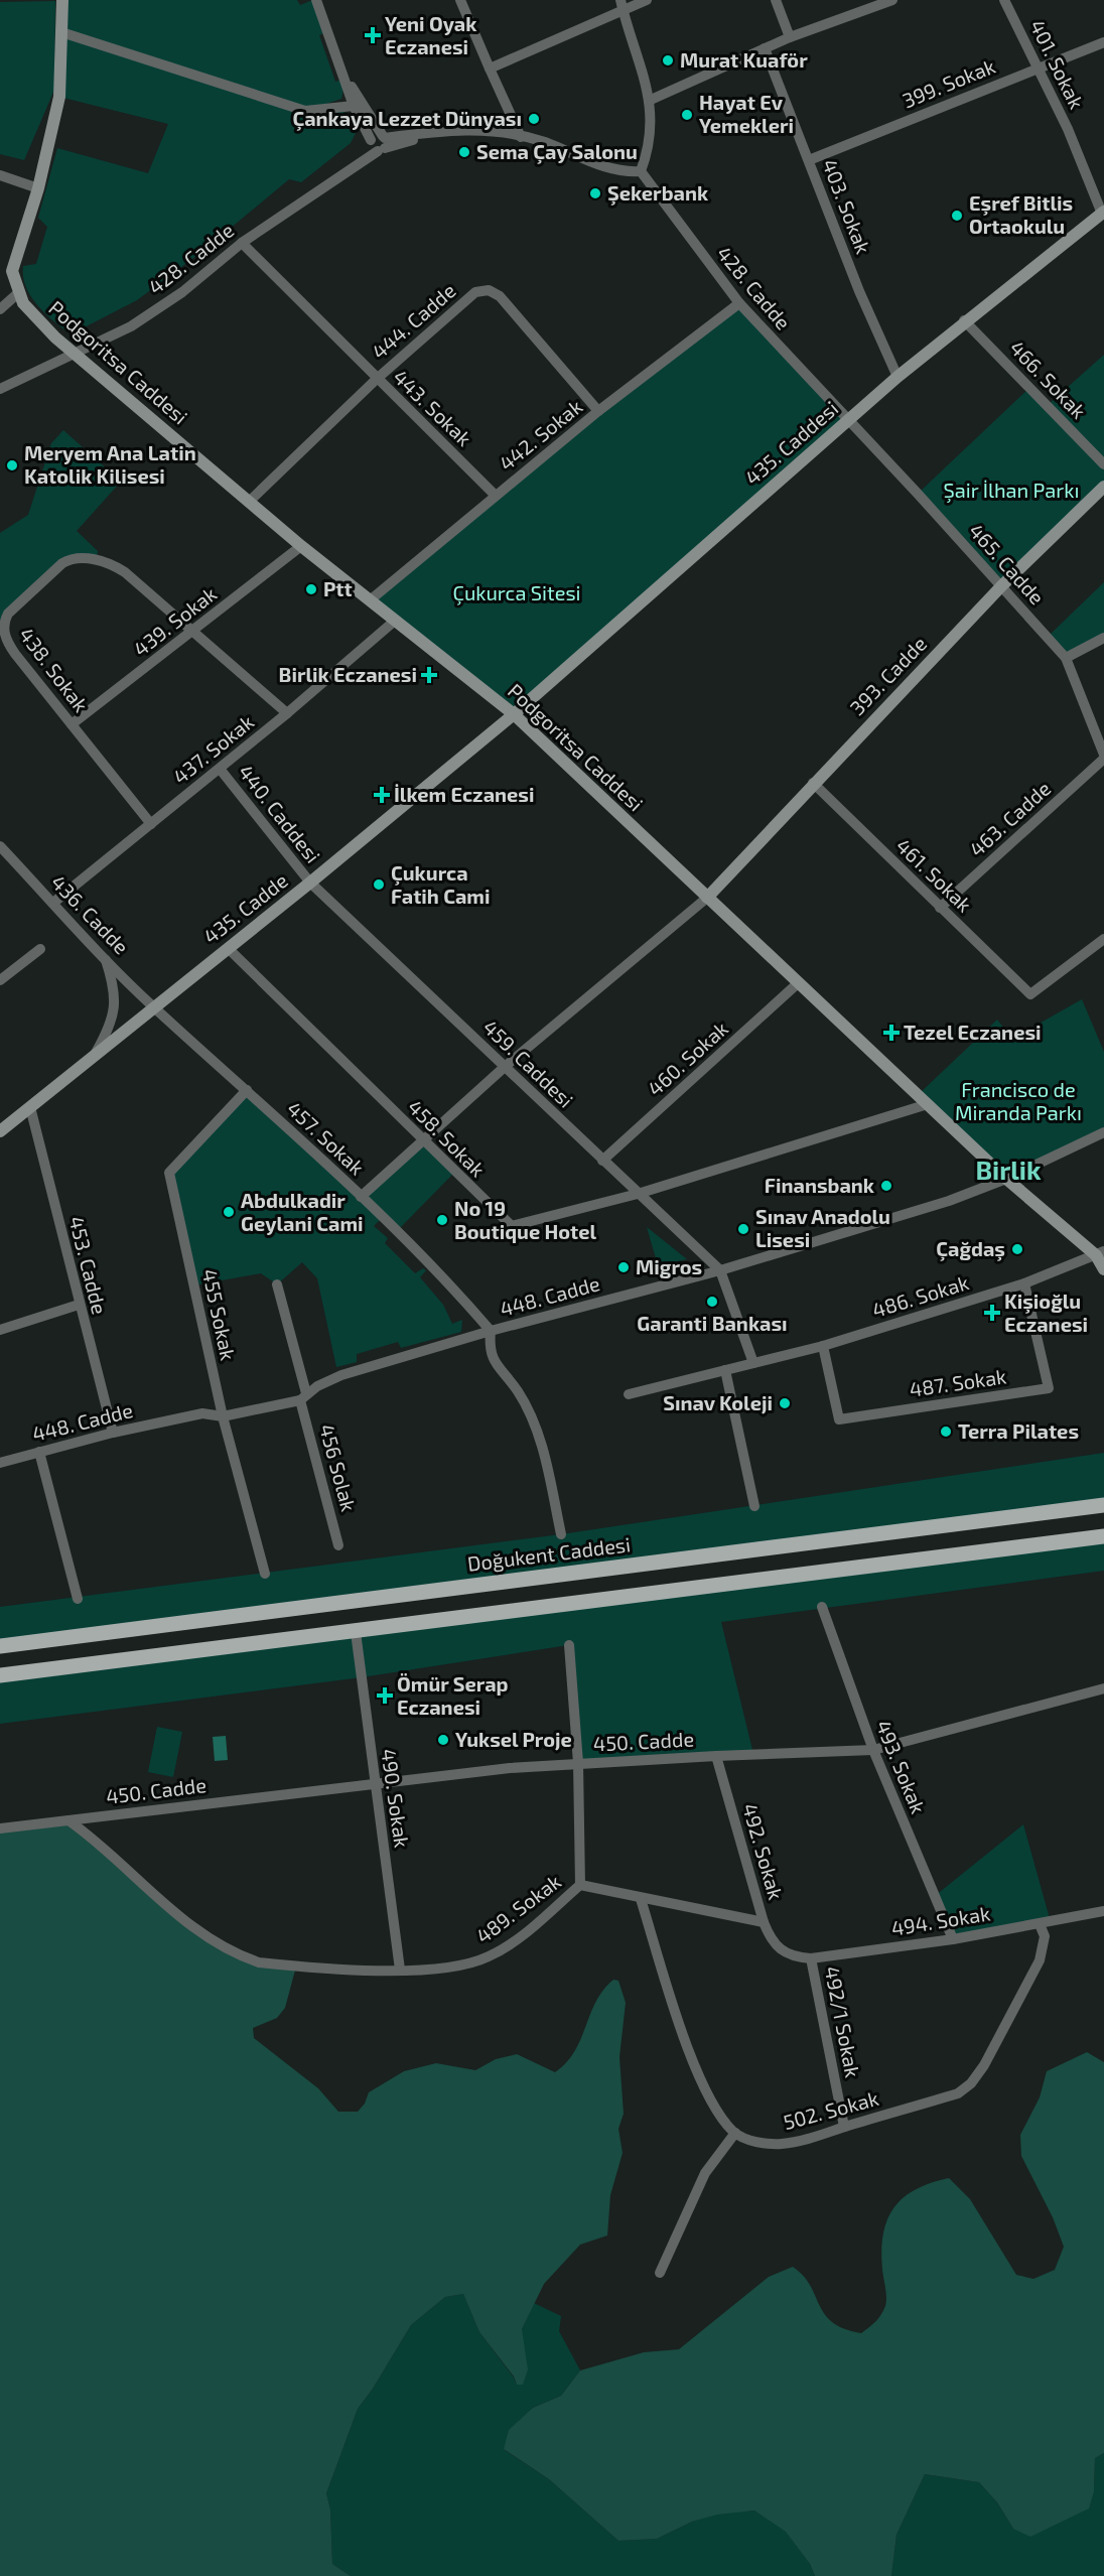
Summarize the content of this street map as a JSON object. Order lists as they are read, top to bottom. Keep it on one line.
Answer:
{"streets":{"main road":["Doğukent Caddesi"],"street":["401. Sokak","399. Sokak","403. Sokak","428. Cadde","444. Cadde","Podgoritsa Caddesi","466. Sokak","443. Sokak","442. Sokak","435. Caddesi","465. Cadde","439. Sokak","438. Sokak","393. Cadde","437. Sokak","440. Caddesi","463. Cadde","461. Sokak","435. Cadde","436. Cadde","460. Sokak","459. Caddesi","457. Sokak","458. Sokak","453. Cadde","448. Cadde","486. Sokak","455 Sokak","487. Sokak","456 Solak","450. Cadde","493. Sokak","490. Sokak","492. Sokak","489. Sokak","494. Sokak","492/1 Sokak","502. Sokak"]},"crossings":[["401. Sokak","399. Sokak"],["401. Sokak","435. Caddesi"],["399. Sokak","403. Sokak"],["403. Sokak","435. Caddesi"],["428. Cadde","Podgoritsa Caddesi"],["428. Cadde","443. Sokak"],["428. Cadde","442. Sokak"],["428. Cadde","435. Caddesi"],["428. Cadde","465. Cadde"],["444. Cadde","Podgoritsa Caddesi"],["444. Cadde","443. Sokak"],["444. Cadde","442. Sokak"],["Podgoritsa Caddesi","442. Sokak"],["Podgoritsa Caddesi","435. Caddesi"],["Podgoritsa Caddesi","439. Sokak"],["Podgoritsa Caddesi","393. Cadde"],["Podgoritsa Caddesi","437. Sokak"],["Podgoritsa Caddesi","435. Cadde"],["Podgoritsa Caddesi","460. Sokak"],["Podgoritsa Caddesi","458. Sokak"],["Podgoritsa Caddesi","448. Cadde"],["Podgoritsa Caddesi","486. Sokak"],["466. Sokak","435. Caddesi"],["443. Sokak","442. Sokak"],["435. Caddesi","465. Cadde"],["435. Caddesi","435. Cadde"],["465. Cadde","393. Cadde"],["465. Cadde","463. Cadde"],["439. Sokak","438. Sokak"],["438. Sokak","437. Sokak"],["393. Cadde","461. Sokak"],["437. Sokak","440. Caddesi"],["437. Sokak","436. Cadde"],["440. Caddesi","435. Cadde"],["440. Caddesi","459. Caddesi"],["463. Cadde","461. Sokak"],["435. Cadde","436. Cadde"],["435. Cadde","459. Caddesi"],["435. Cadde","457. Sokak"],["435. Cadde","458. Sokak"],["435. Cadde","453. Cadde"],["436. Cadde","457. Sokak"],["460. Sokak","459. Caddesi"],["459. Caddesi","458. Sokak"],["459. Caddesi","448. Cadde"],["457. Sokak","448. Cadde"],["457. Sokak","455 Sokak"],["453. Cadde","448. Cadde"],["448. Cadde","455 Sokak"],["448. Cadde","456 Solak"],["486. Sokak","487. Sokak"],["450. Cadde","493. Sokak"],["450. Cadde","490. Sokak"],["450. Cadde","492. Sokak"],["450. Cadde","489. Sokak"],["493. Sokak","494. Sokak"],["490. Sokak","489. Sokak"],["492. Sokak","489. Sokak"],["492. Sokak","494. Sokak"],["494. Sokak","492/1 Sokak"],["494. Sokak","502. Sokak"],["492/1 Sokak","502. Sokak"]],"districts":["Birlik"],"parks":["Şair İlhan Parkı","Çukurca Sitesi","Francisco de Miranda Parkı"],"places":{"health":["Yeni Oyak Eczanesi","Birlik Eczanesi","İlkem Eczanesi","Tezel Eczanesi","Kişioğlu Eczanesi","Ömür Serap Eczanesi"],"other":["Murat Kuaför","Hayat Ev Yemekleri","Çankaya Lezzet Dünyası","Sema Çay Salonu","Şekerbank","Eşref Bitlis Ortaokulu","Meryem Ana Latin Katolik Kilisesi","Ptt","Çukurca Fatih Cami","Finansbank","Abdulkadir Geylani Cami","No 19 Boutique Hotel","Sınav Anadolu Lisesi","Çağdaş","Migros","Garanti Bankası","Sınav Koleji","Terra Pilates","Yuksel Proje"]}}
